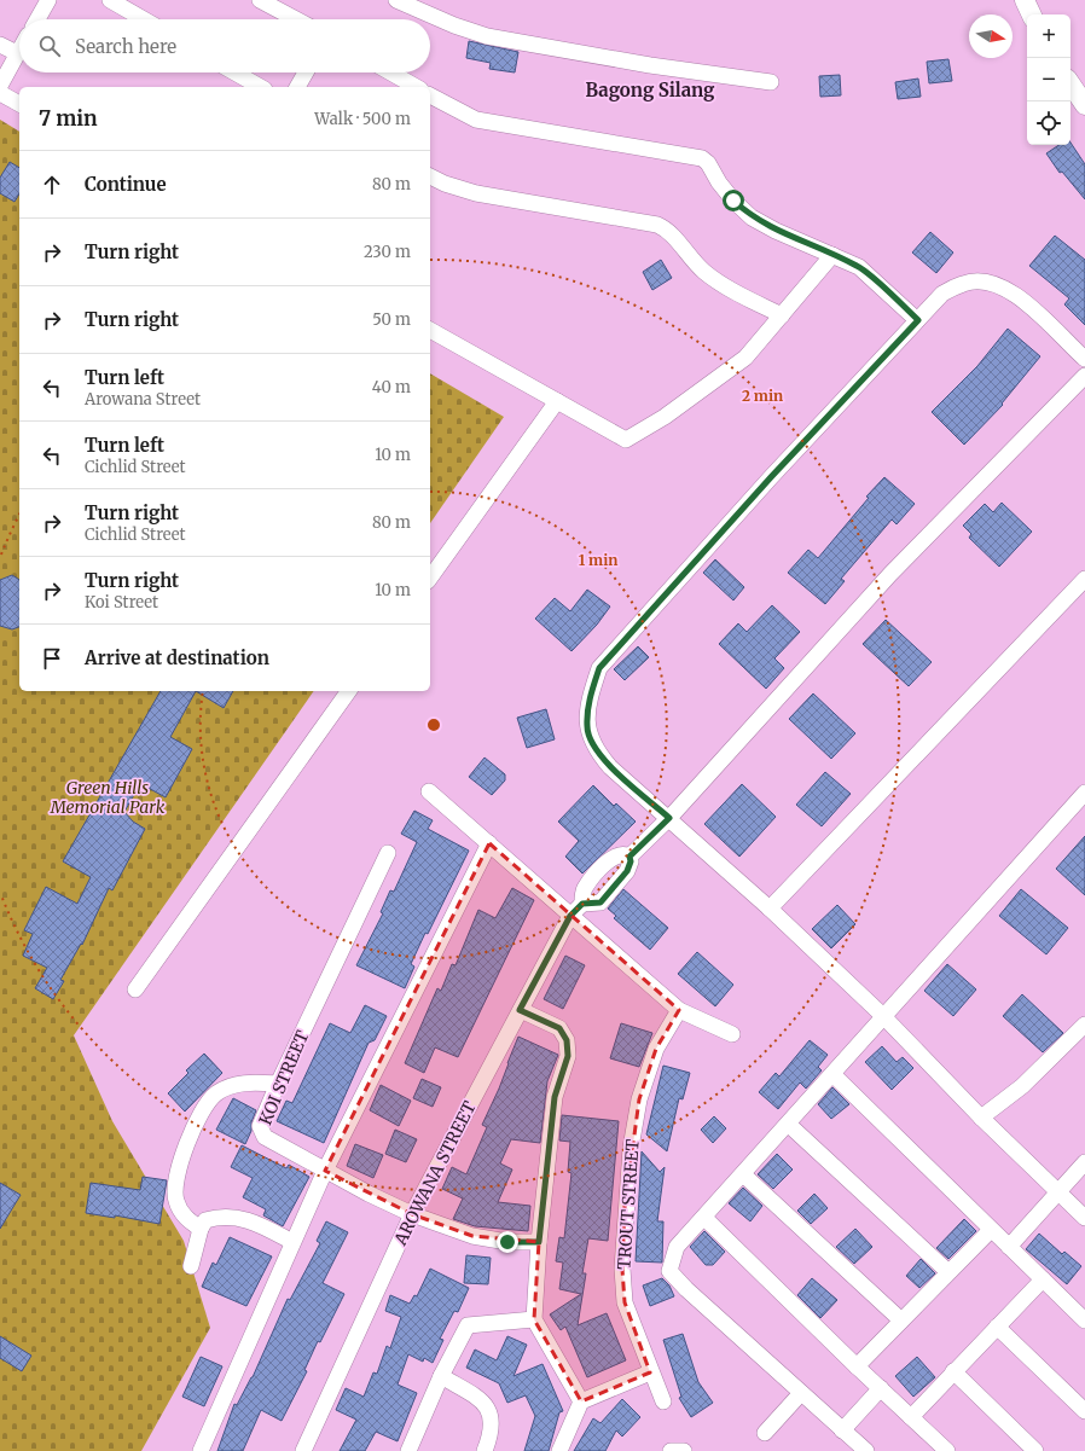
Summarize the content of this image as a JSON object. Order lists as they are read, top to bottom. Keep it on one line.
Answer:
{"streets":{"street":["KOI STREET","AROWANA STREET","TROUT STREET"]},"crossings":[["KOI STREET","AROWANA STREET"]],"districts":["Bagong Silang"],"parks":["Green Hills Memorial Park"],"north":"right","page":{"map_buttons":["+","−"],"search":"Search here","heading":["7 min","Walk · 500 m"],"list":[["Continue","80 m"],["Turn right","230 m"],["Turn right","50 m"],["Turn left","Arowana Street","40 m"],["Turn left","Cichlid Street","10 m"],["Turn right","Cichlid Street","80 m"],["Turn right","Koi Street","10 m"],"Arrive at destination"]},"rings":["2 min","1 min"]}
